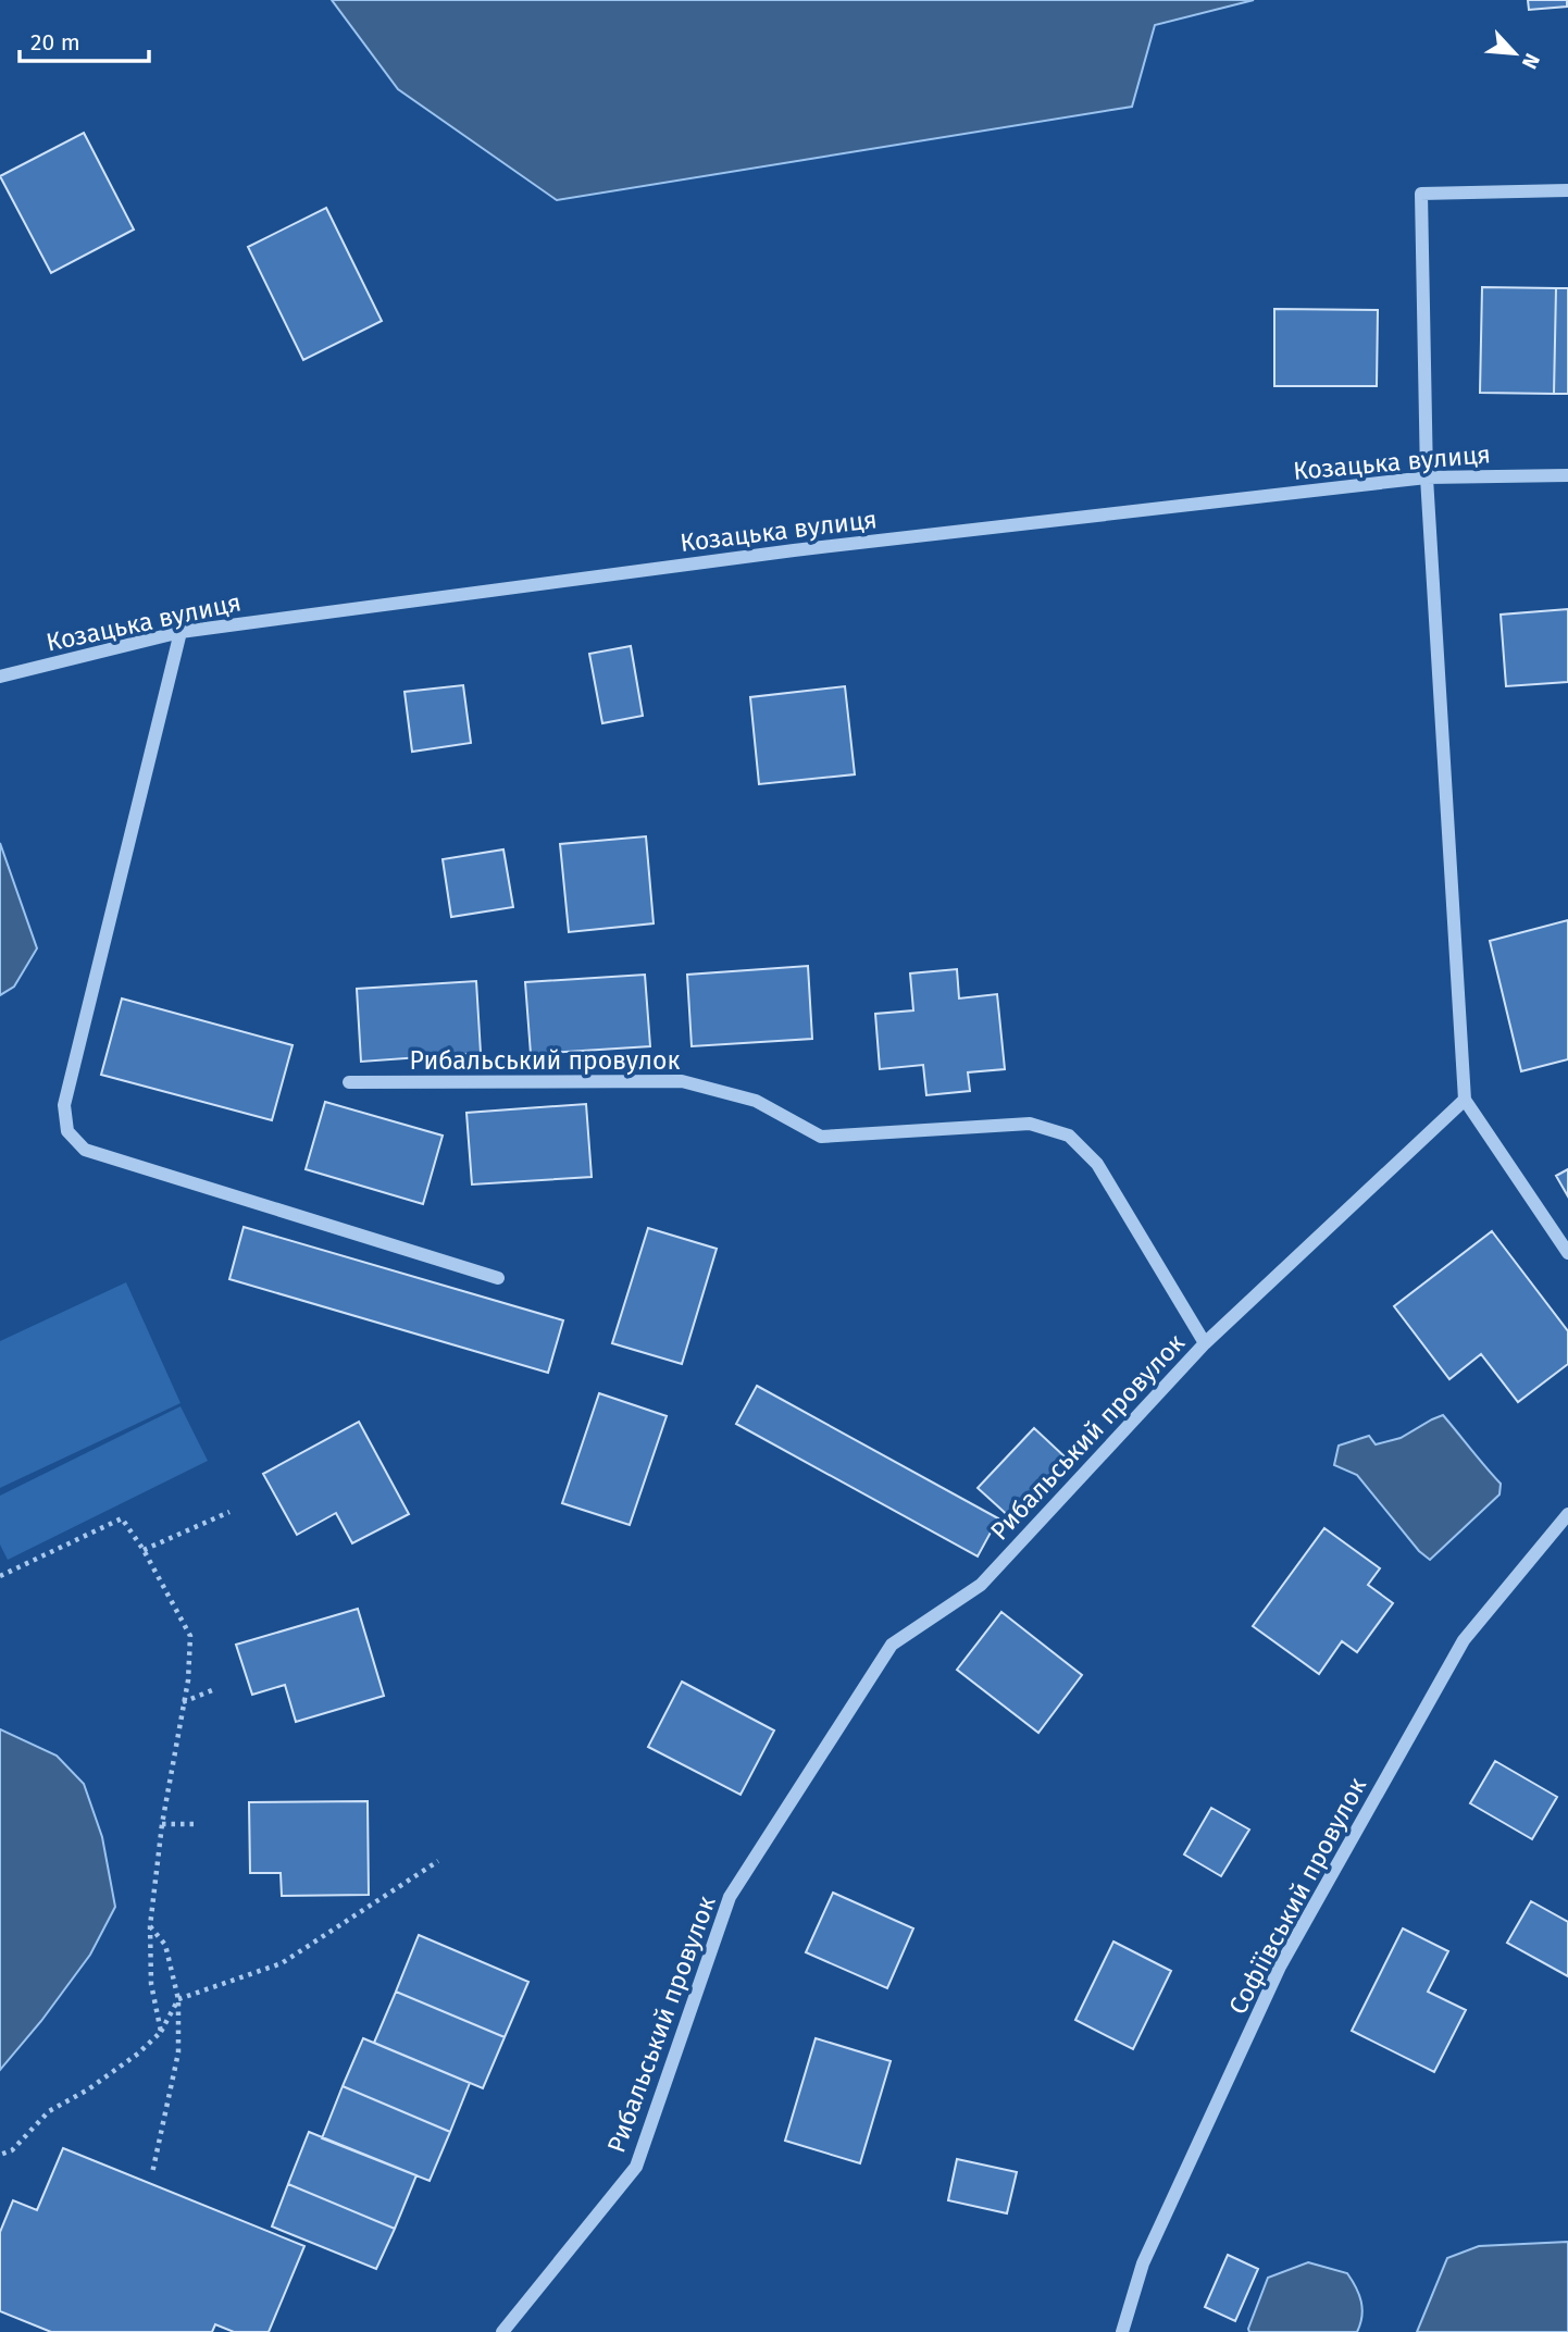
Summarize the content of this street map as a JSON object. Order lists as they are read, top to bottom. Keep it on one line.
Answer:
{"streets":{"street":["Козацька вулиця","Рибальський провулок","Софіївський провулок"]},"scale_bar":"20 m","north":"bottom right"}
